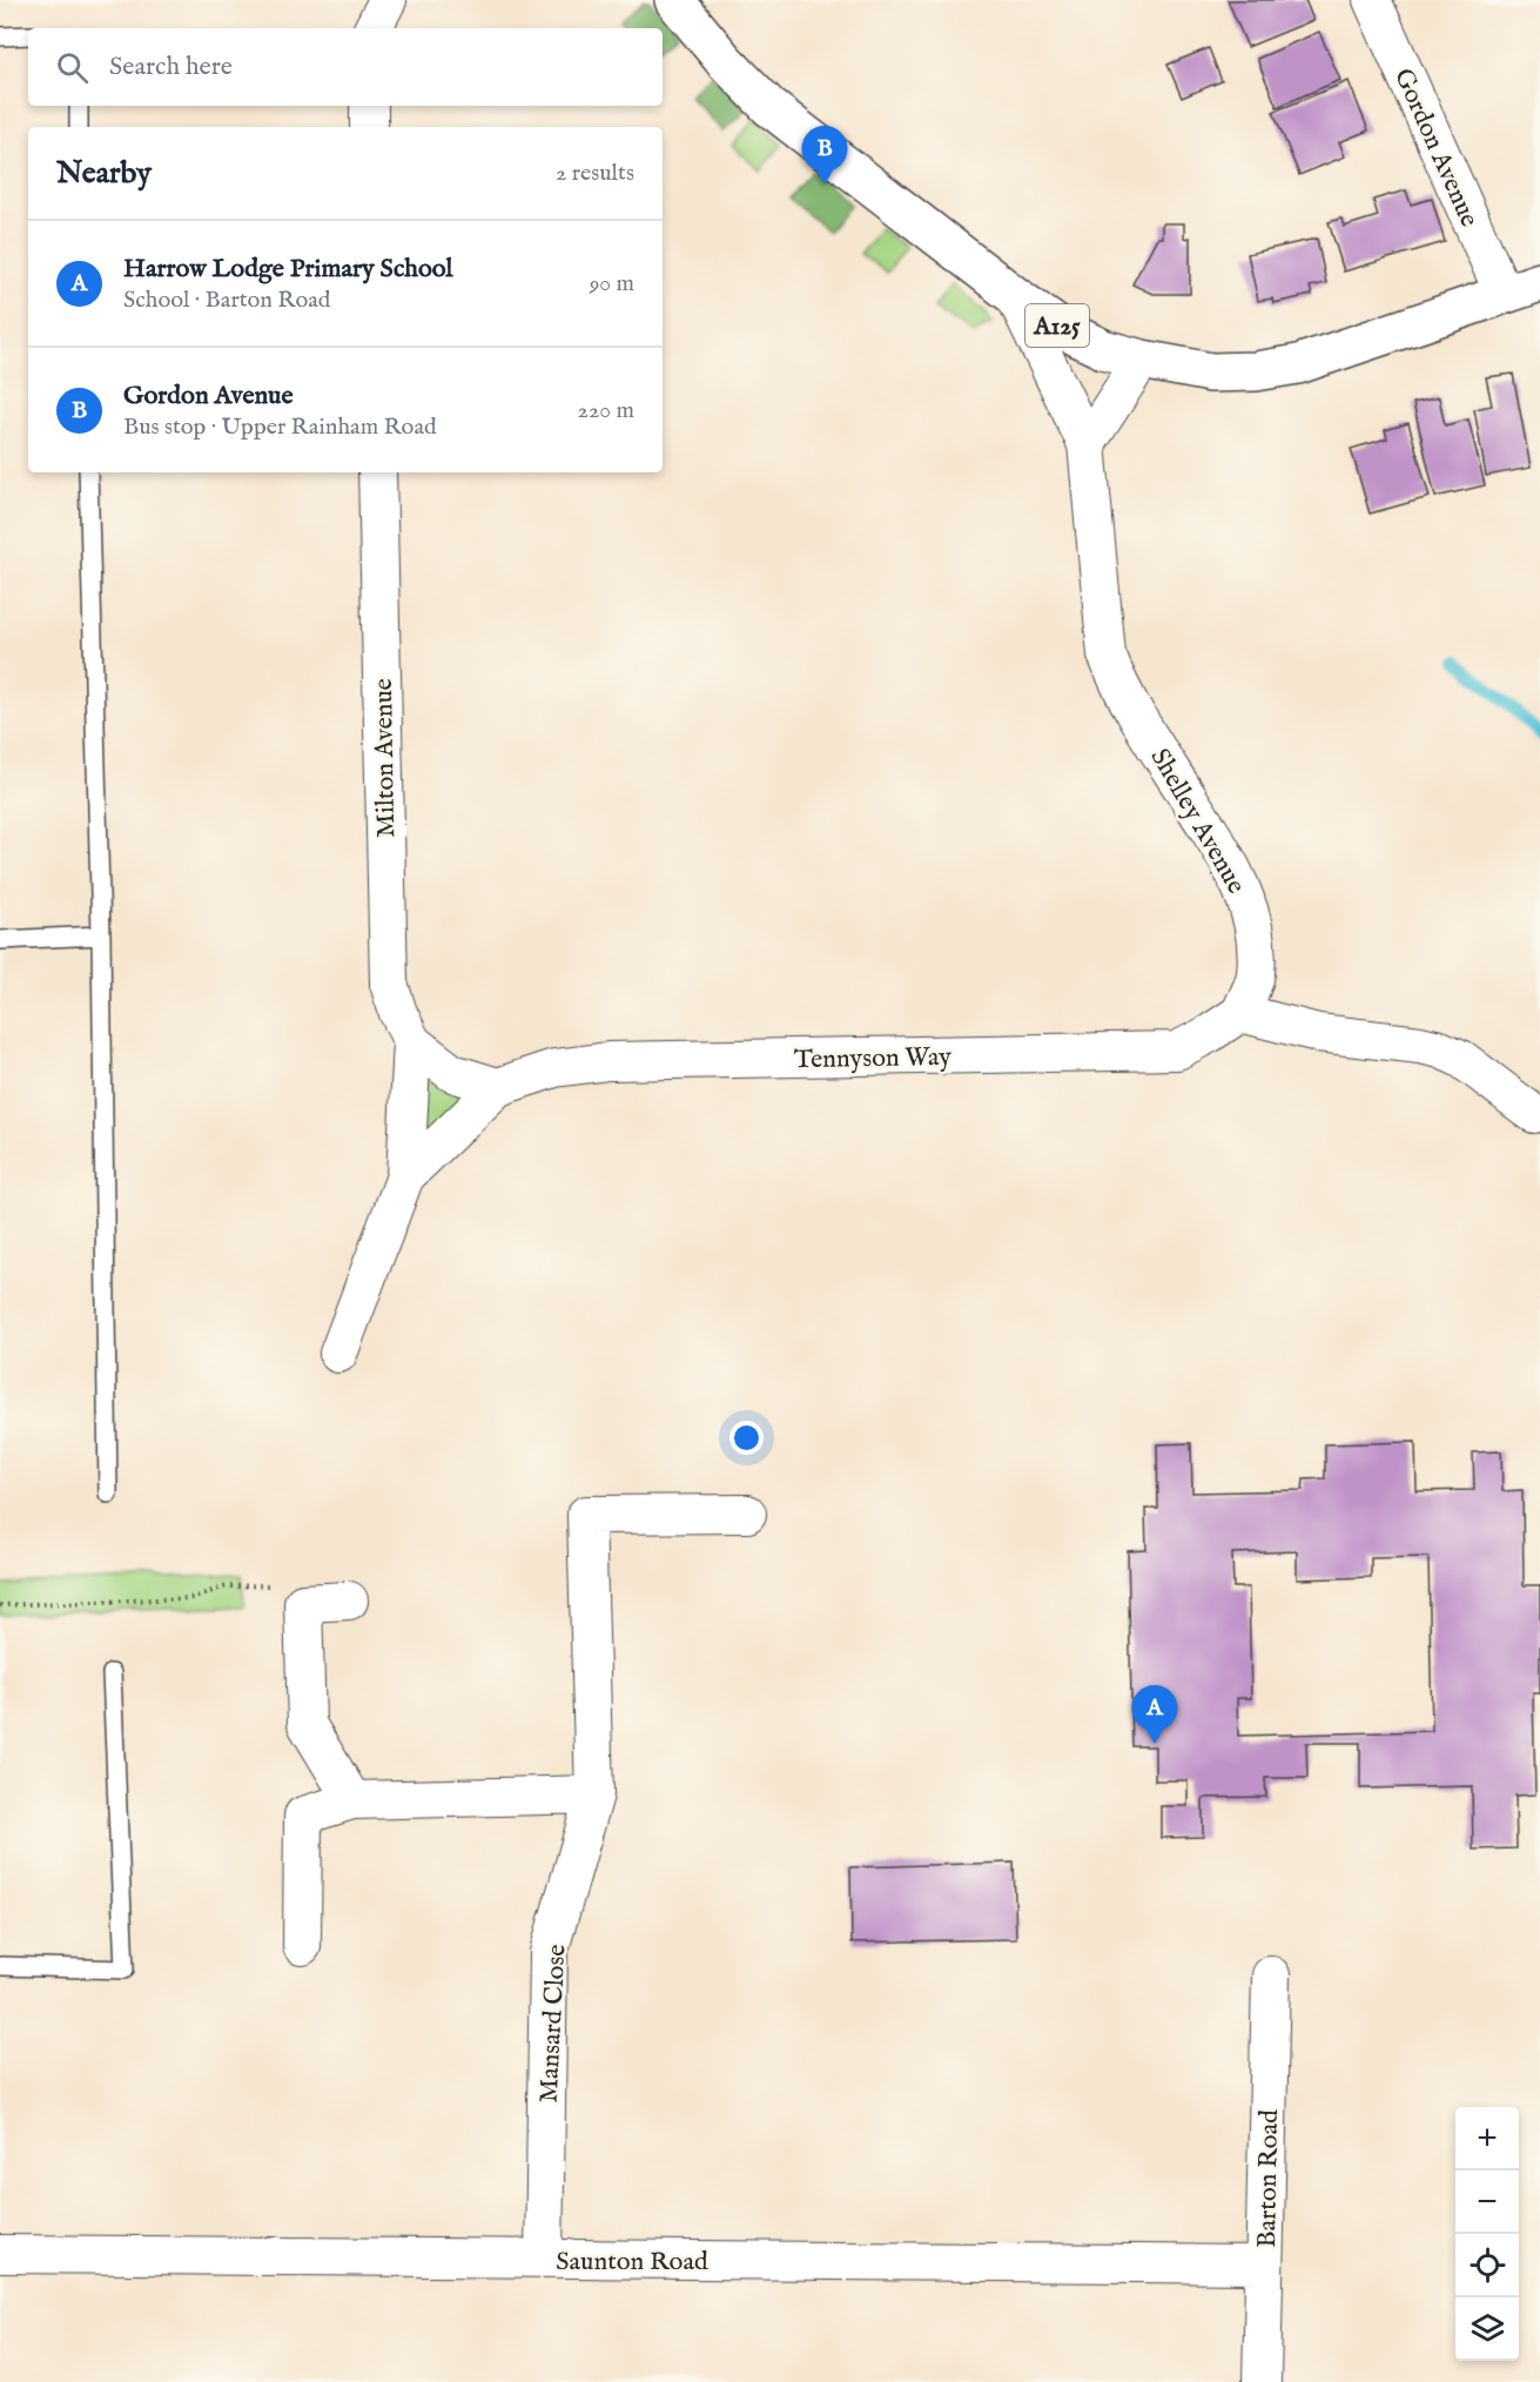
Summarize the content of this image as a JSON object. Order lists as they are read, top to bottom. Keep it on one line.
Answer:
{"streets":{"main road":["A125"],"street":["Gordon Avenue","Milton Avenue","Shelley Avenue","Tennyson Way","Mansard Close","Barton Road","Saunton Road"]},"crossings":[["Gordon Avenue","A125"],["A125","Shelley Avenue"],["Milton Avenue","Tennyson Way"],["Shelley Avenue","Tennyson Way"],["Mansard Close","Saunton Road"],["Barton Road","Saunton Road"]],"page":{"search":"Search here","pins":["B","A"],"heading":["Nearby","2 results"],"list":[{"mark":"A","name":"Harrow Lodge Primary School","note":"School · Barton Road","value":"90 m"},{"mark":"B","name":"Gordon Avenue","note":"Bus stop · Upper Rainham Road","value":"220 m"}],"map_buttons":["+","−"]}}
